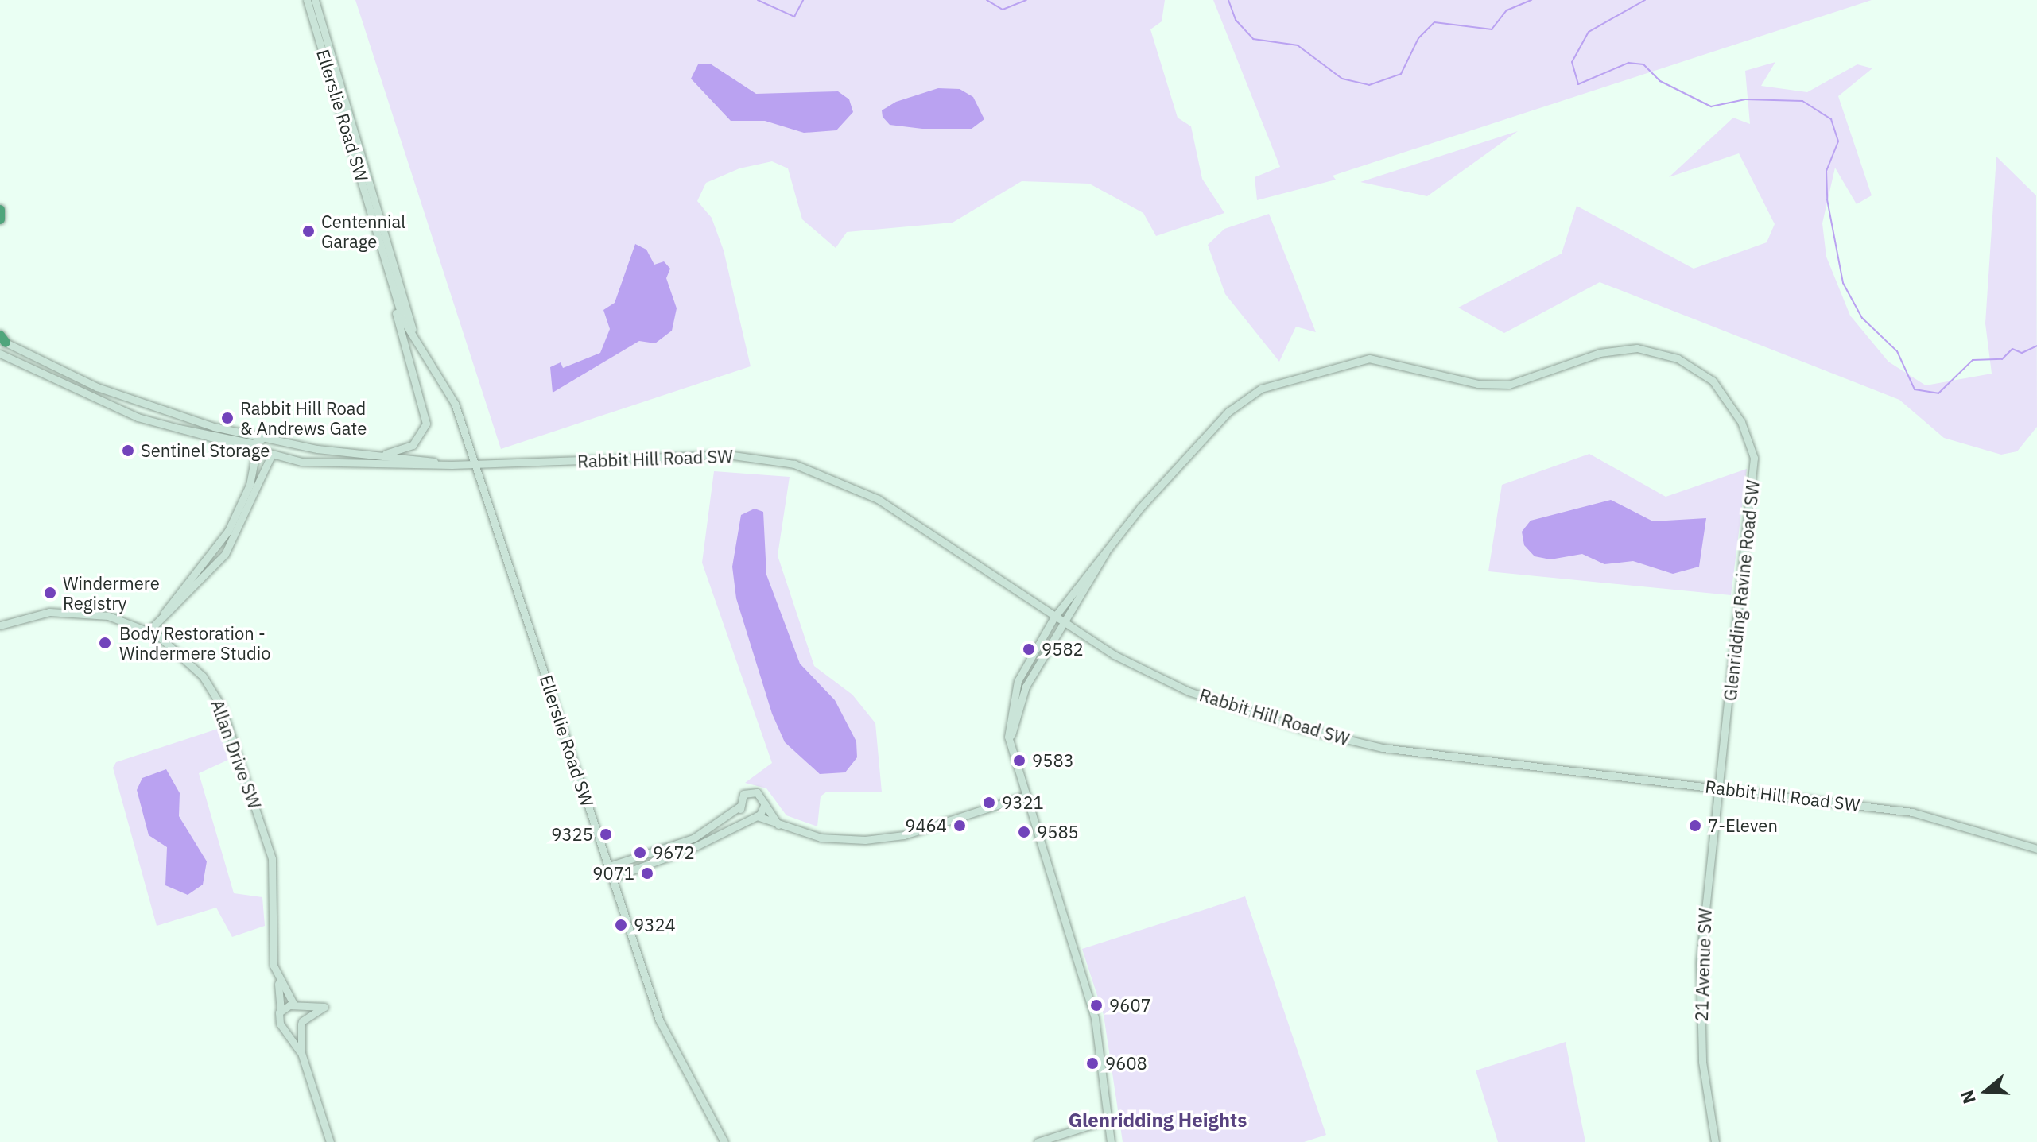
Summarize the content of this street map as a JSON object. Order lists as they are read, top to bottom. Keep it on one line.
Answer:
{"streets":{"main road":["Ellerslie Road SW","Rabbit Hill Road SW","Glenridding Ravine Road SW","Allan Drive SW","21 Avenue SW"]},"crossings":[["Ellerslie Road SW","Rabbit Hill Road SW"],["Rabbit Hill Road SW","Glenridding Ravine Road SW"],["Rabbit Hill Road SW","21 Avenue SW"],["Glenridding Ravine Road SW","21 Avenue SW"]],"districts":["Glenridding Heights"],"places":["Centennial Garage","Rabbit Hill Road & Andrews Gate","Sentinel Storage","Windermere Registry","Body Restoration - Windermere Studio","9582","9583","9321","9464","7-Eleven","9585","9325","9672","9071","9324","9607","9608"],"north":"left"}
